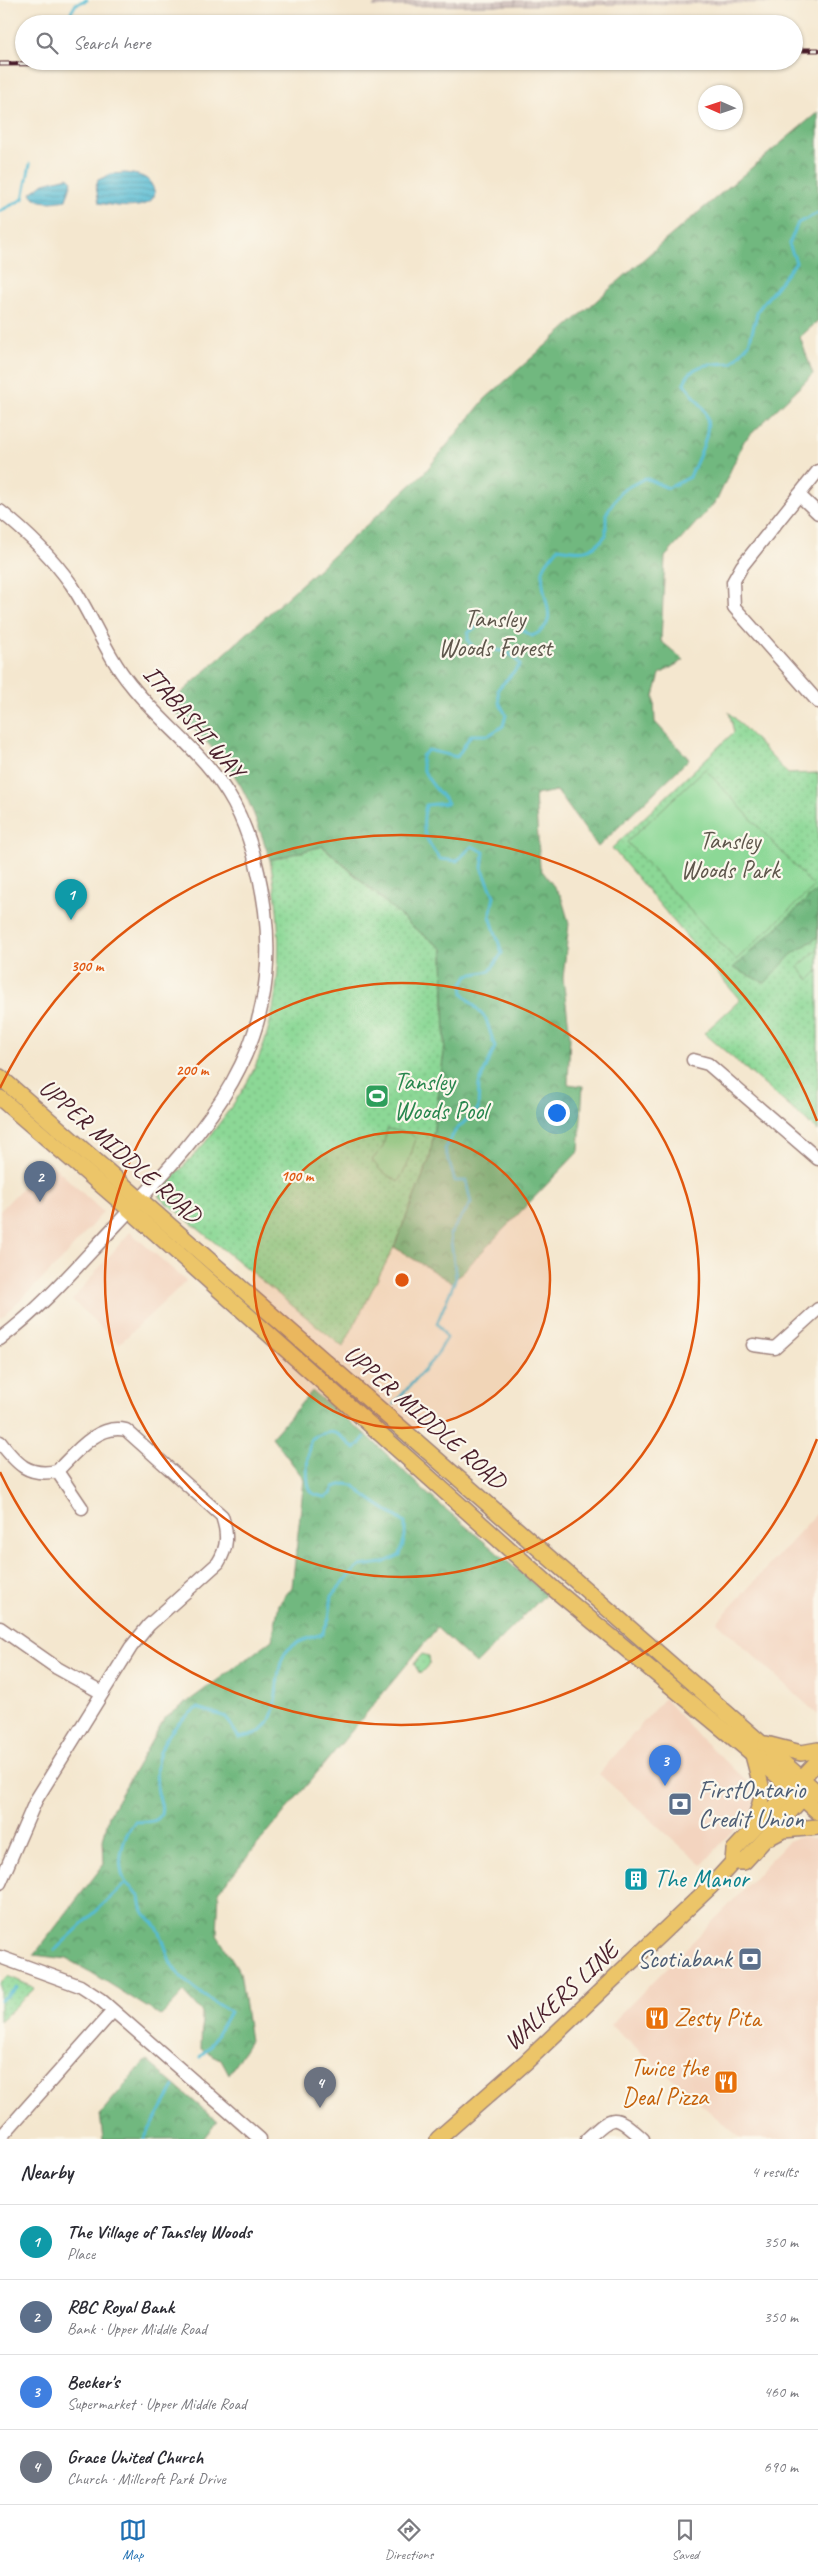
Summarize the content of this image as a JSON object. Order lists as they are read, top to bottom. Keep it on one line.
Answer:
{"streets":{"main road":["UPPER MIDDLE ROAD","WALKERS LINE"],"street":["ITABASHI WAY"]},"crossings":[["ITABASHI WAY","UPPER MIDDLE ROAD"],["UPPER MIDDLE ROAD","WALKERS LINE"]],"parks":["Tansley Woods Forest","Tansley Woods Park"],"places":{"sports":["Tansley Woods Pool"],"bank":["FirstOntario Credit Union","Scotiabank"],"building":["The Manor"],"restaurant":["Zesty Pita","Twice the Deal Pizza"]},"north":"left","page":{"search":"Search here","pins":["1","2","3","4"],"heading":["Nearby","4 results"],"list":[{"mark":"1","name":"The Village of Tansley Woods","note":"Place","value":"350 m"},{"mark":"2","name":"RBC Royal Bank","note":"Bank · Upper Middle Road","value":"350 m"},{"mark":"3","name":"Becker's","note":"Supermarket · Upper Middle Road","value":"460 m"},{"mark":"4","name":"Grace United Church","note":"Church · Millcroft Park Drive","value":"690 m"}],"nav":["Map","Directions","Saved"]},"rings":["300 m","200 m","100 m"]}
